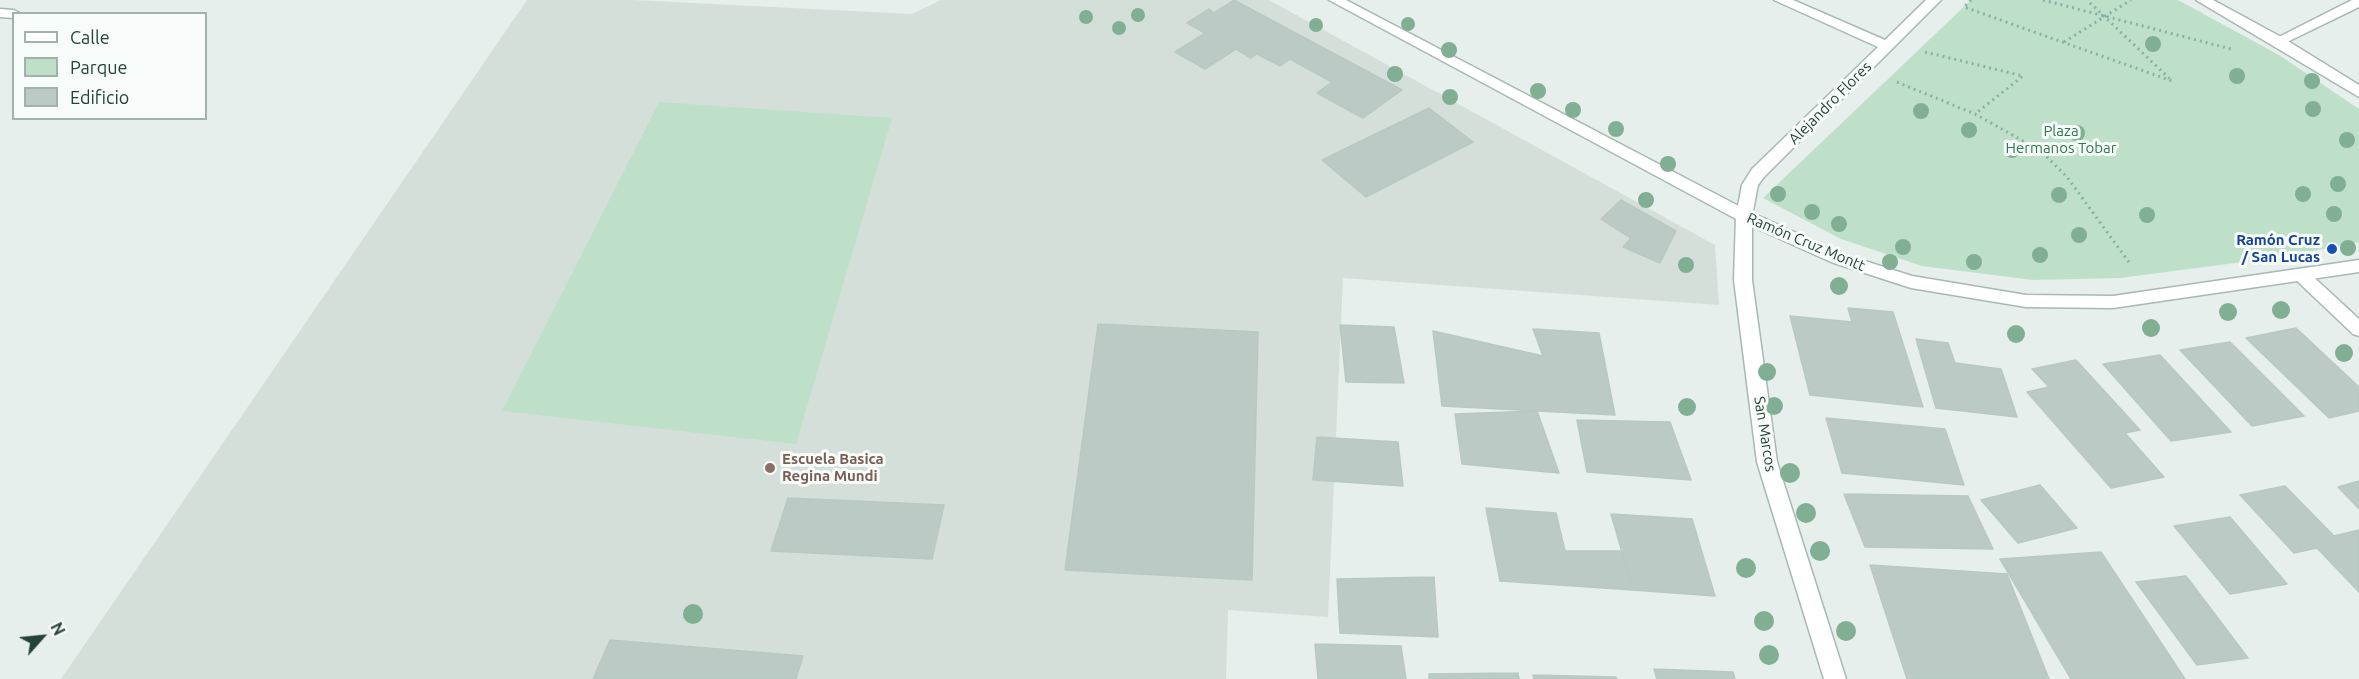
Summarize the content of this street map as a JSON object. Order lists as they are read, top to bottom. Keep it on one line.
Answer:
{"streets":{"street":["Alejandro Flores","Ramón Cruz Montt","San Marcos"]},"crossings":[["Alejandro Flores","Ramón Cruz Montt"],["Alejandro Flores","San Marcos"],["Ramón Cruz Montt","San Marcos"]],"parks":["Plaza Hermanos Tobar"],"places":["Ramón Cruz / San Lucas","Escuela Basica Regina Mundi"],"legend":["Calle","Parque","Edificio"],"north":"top right"}
